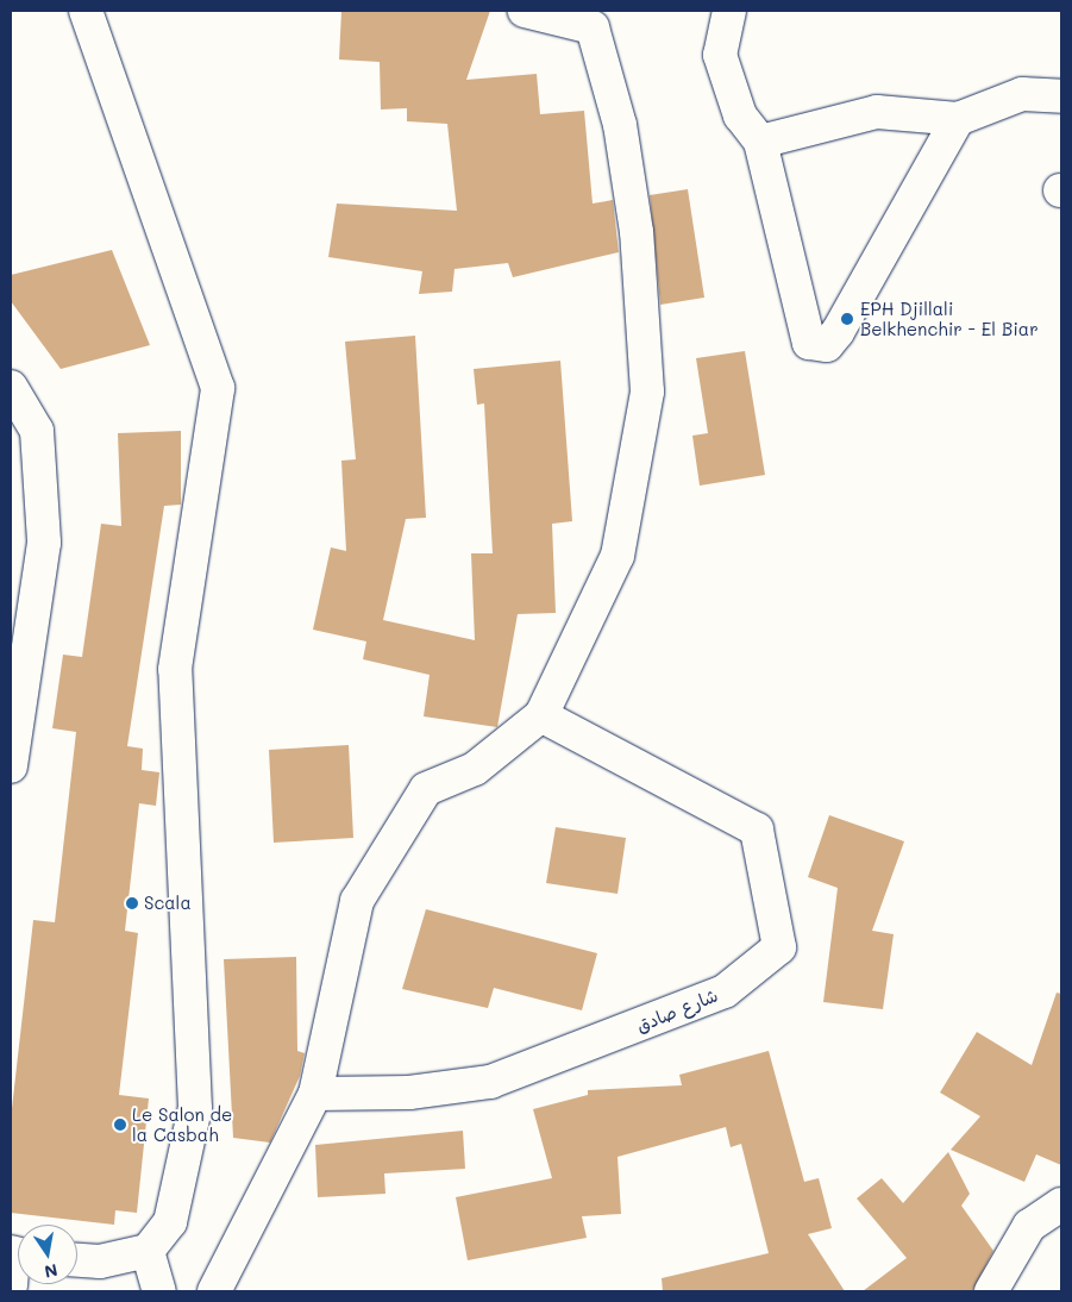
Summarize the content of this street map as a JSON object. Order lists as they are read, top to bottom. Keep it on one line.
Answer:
{"streets":{"street":["شارع صادق"]},"places":["EPH Djillali Belkhenchir - El Biar","Scala","Le Salon de la Casbah"],"north":"bottom"}
